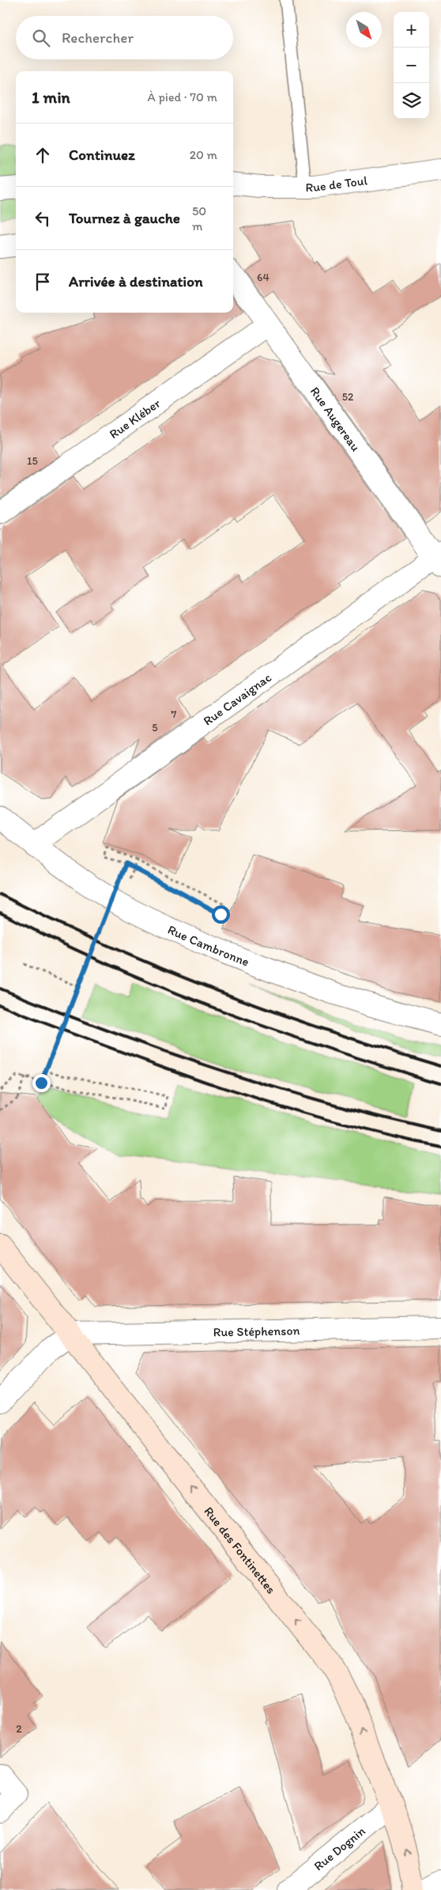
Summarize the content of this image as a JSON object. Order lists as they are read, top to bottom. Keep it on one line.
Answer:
{"streets":{"main road":["Rue des Fontinettes"],"street":["Rue de Toul","Rue Kléber","Rue Augereau","Rue Cavaignac","Rue Cambronne","Rue Stéphenson","Rue Dognin"]},"crossings":[["Rue Kléber","Rue Augereau"],["Rue Augereau","Rue Cavaignac"],["Rue Cavaignac","Rue Cambronne"],["Rue Stéphenson","Rue des Fontinettes"],["Rue des Fontinettes","Rue Dognin"]],"one_way":["Rue des Fontinettes"],"house_numbers":["64","52","15","7","5","2"],"north":"bottom right","page":{"map_buttons":["+","−"],"search":"Rechercher","heading":["1 min","À pied · 70 m"],"list":[["Continuez","20 m"],["Tournez à gauche","50 m"],"Arrivée à destination"]}}
